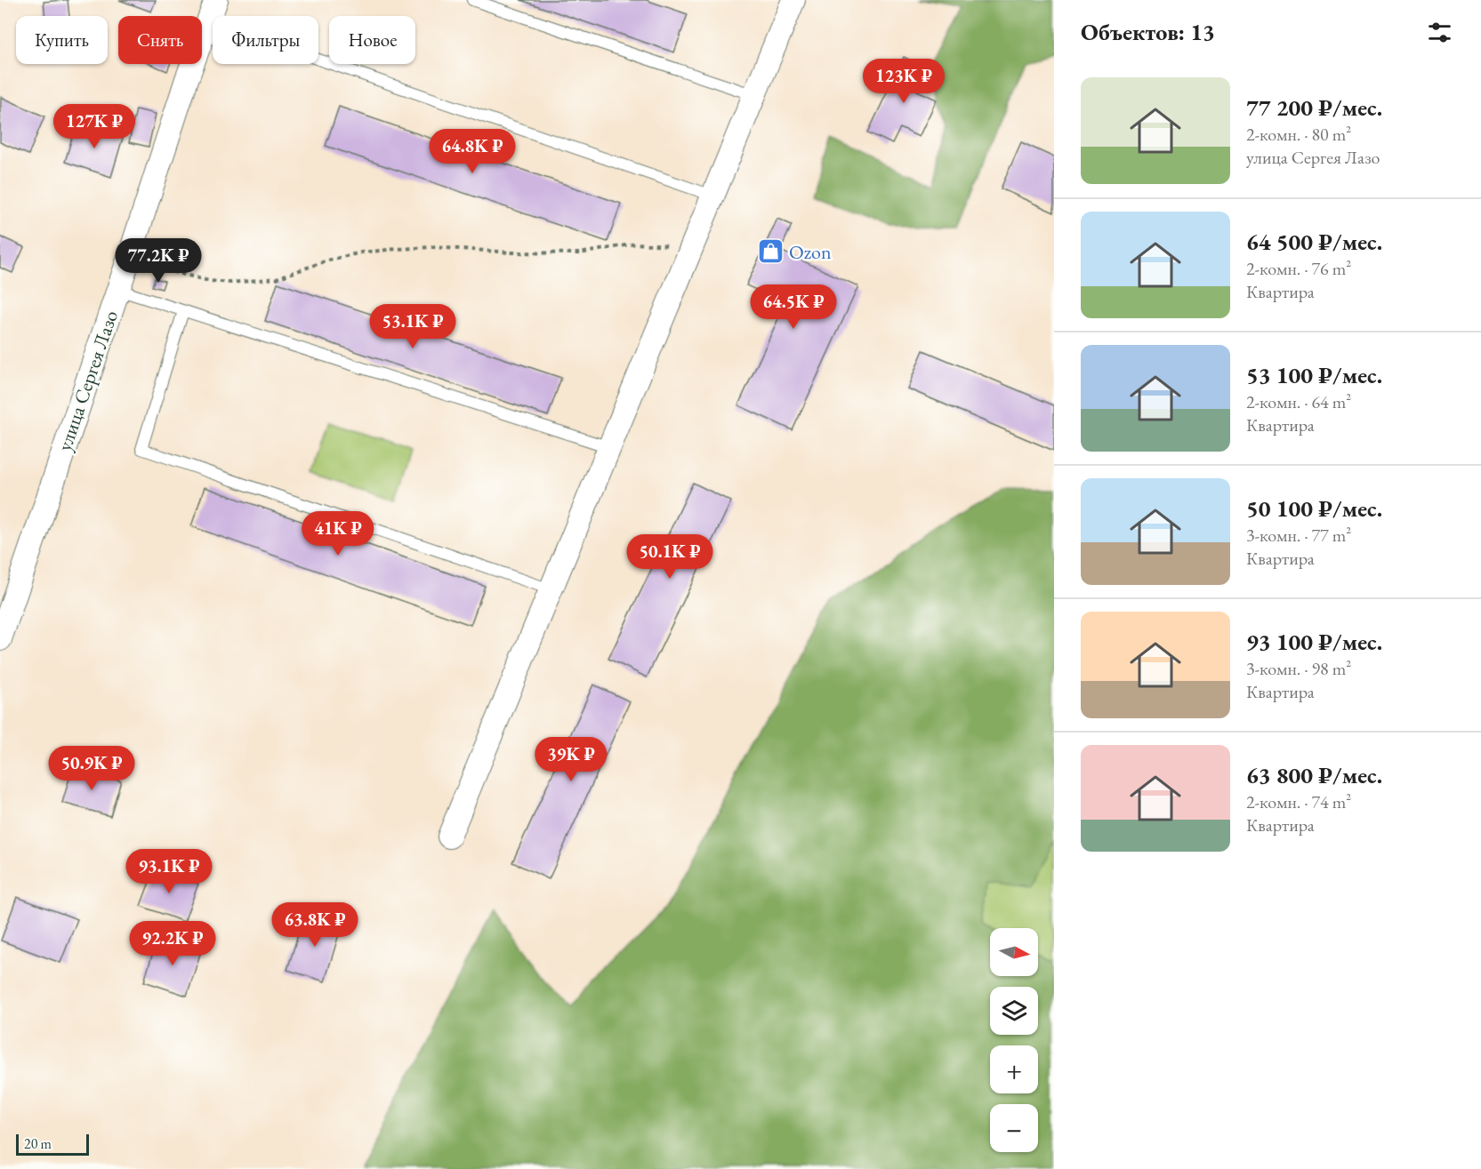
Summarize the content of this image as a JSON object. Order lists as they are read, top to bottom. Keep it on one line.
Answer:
{"streets":{"street":["улица Сергея Лазо"]},"places":{"shop":["Ozon"]},"scale_bar":"20 m","north":"right","page":{"heading":"Объектов: 13","chip":["Купить","Снять","Фильтры","Новое"],"price":["123K ₽","127K ₽","64.8K ₽","77.2K ₽","64.5K ₽","53.1K ₽","41K ₽","50.1K ₽","39K ₽","50.9K ₽","93.1K ₽","63.8K ₽","92.2K ₽"],"list":[{"name":"77 200 ₽/мес.","note":"2-комн. · 80 m² · улица Сергея Лазо"},{"name":"64 500 ₽/мес.","note":"2-комн. · 76 m² · Квартира"},{"name":"53 100 ₽/мес.","note":"2-комн. · 64 m² · Квартира"},{"name":"50 100 ₽/мес.","note":"3-комн. · 77 m² · Квартира"},{"name":"93 100 ₽/мес.","note":"3-комн. · 98 m² · Квартира"},{"name":"63 800 ₽/мес.","note":"2-комн. · 74 m² · Квартира"}],"map_buttons":["+","−"],"scale":"20 m"}}
